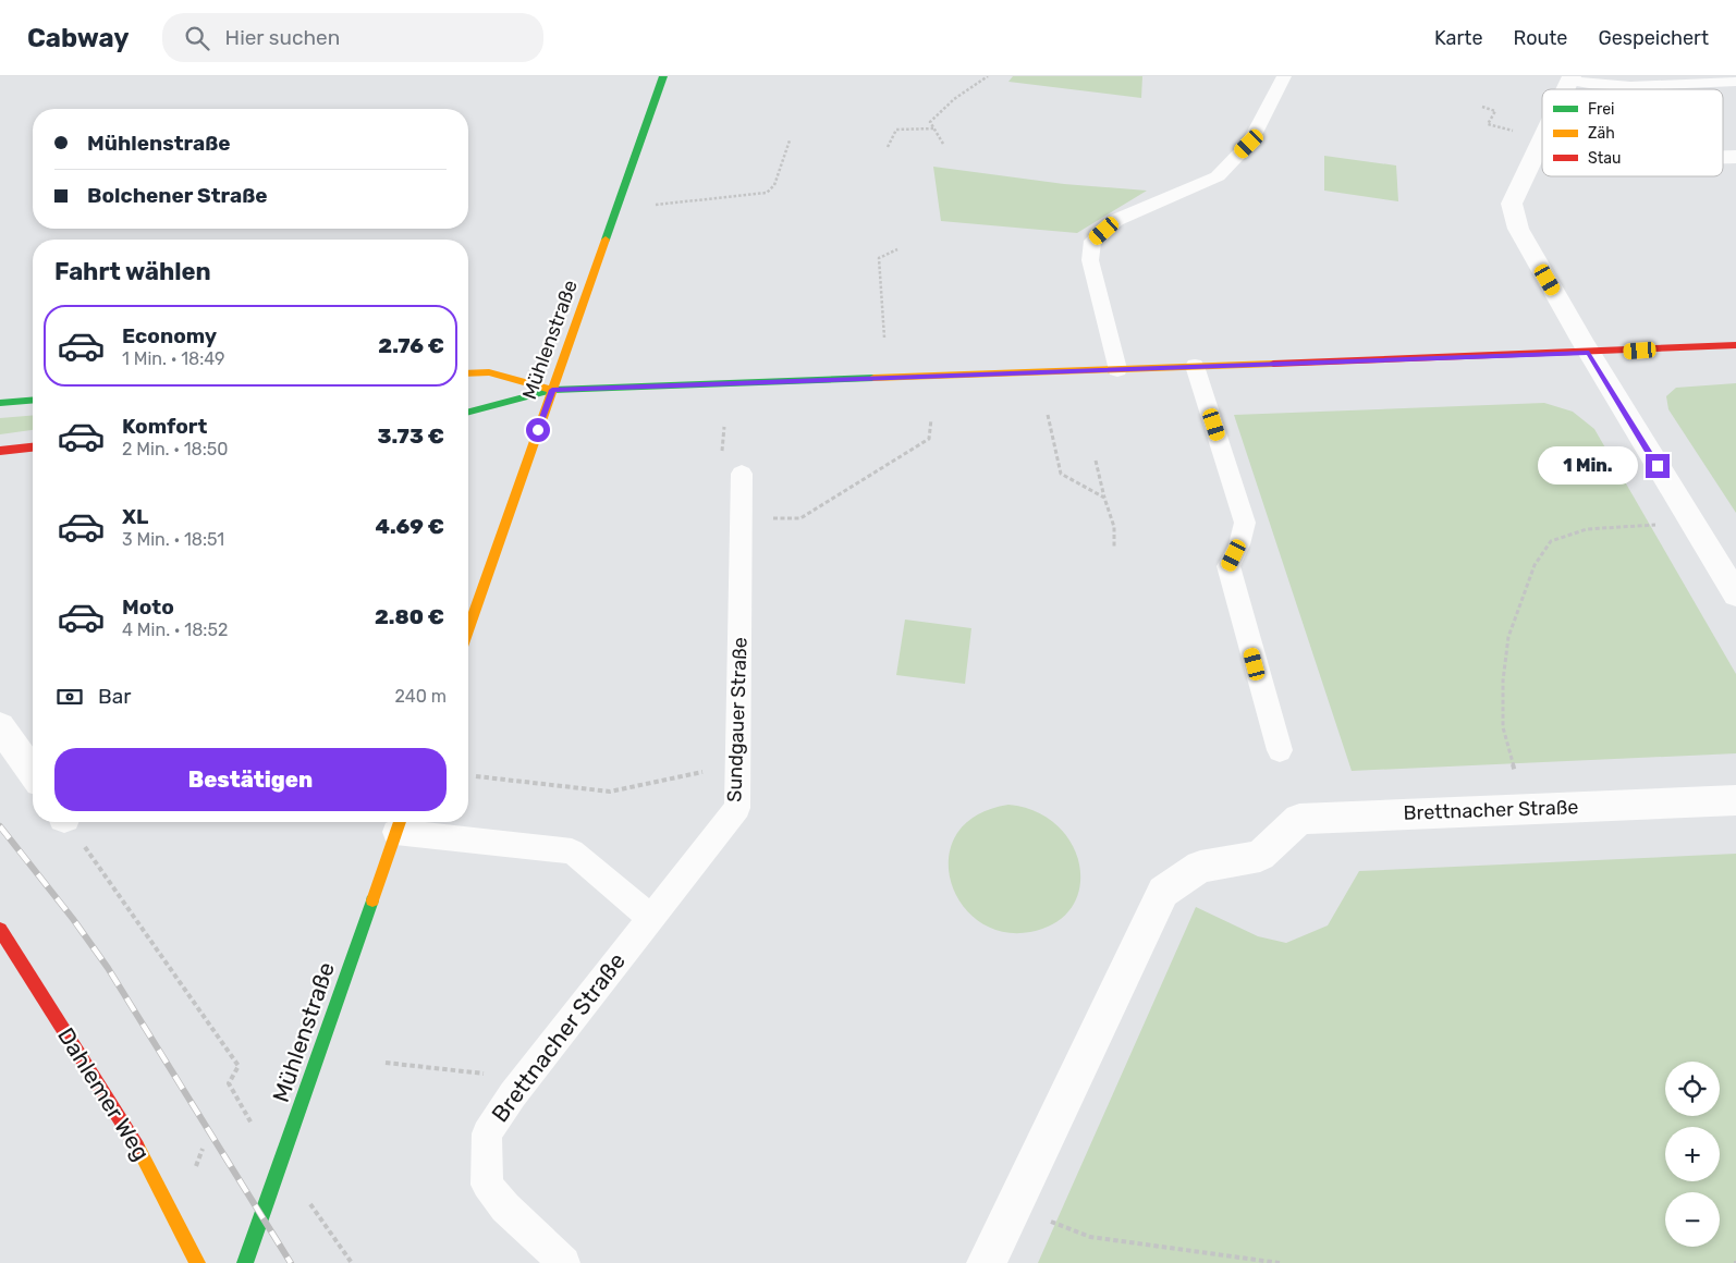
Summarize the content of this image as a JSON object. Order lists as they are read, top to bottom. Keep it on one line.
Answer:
{"streets":{"street":["Mühlenstraße","Brettnacher Straße","Dahlemer Weg"],"lane":["Sundgauer Straße"]},"crossings":[["Sundgauer Straße","Brettnacher Straße"]],"legend":["Frei","Zäh","Stau"],"page":{"header":"Cabway","search":"Hier suchen","nav":["Karte","Route","Gespeichert"],"banner":["Mühlenstraße","Bolchener Straße"],"heading":"Fahrt wählen","list":[{"name":"Economy","note":"1 Min. · 18:49","value":"2.76 €"},{"name":"Komfort","note":"2 Min. · 18:50","value":"3.73 €"},{"name":"XL","note":"3 Min. · 18:51","value":"4.69 €"},{"name":"Moto","note":"4 Min. · 18:52","value":"2.80 €"}],"bubble":"1 Min.","pay":["Bar","240 m"],"buttons":"Bestätigen","map_buttons":["+","−"]}}
